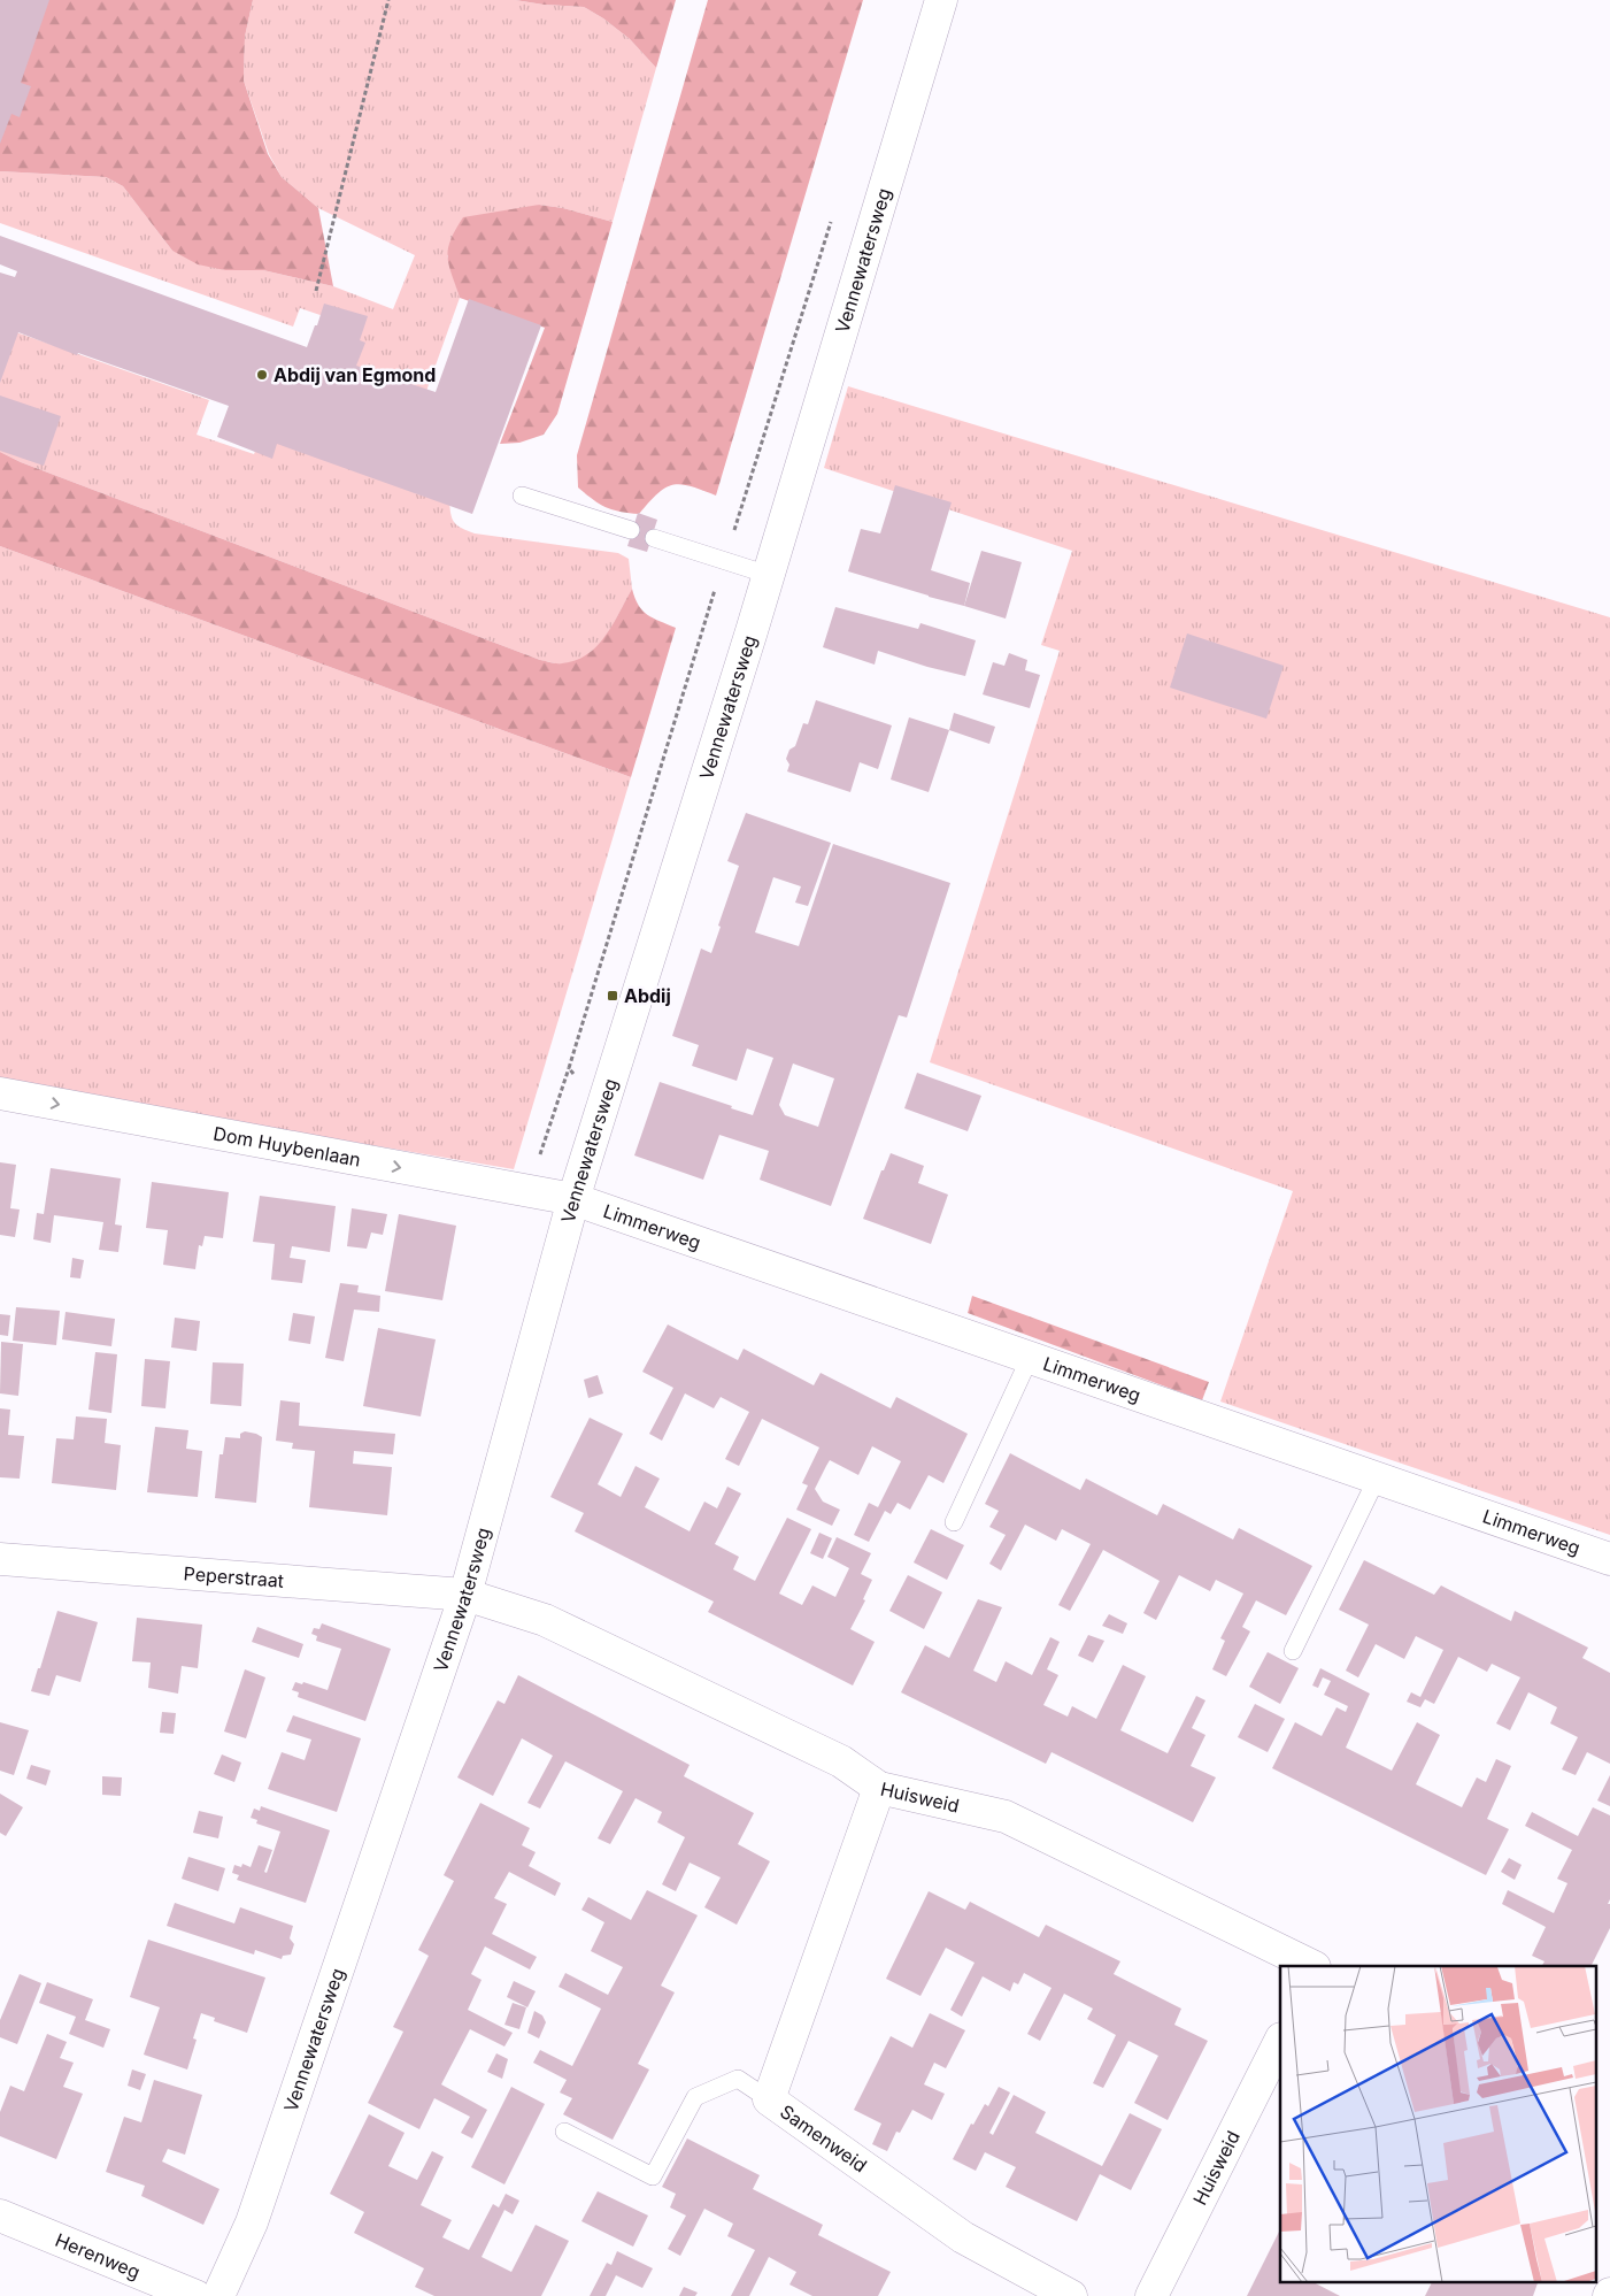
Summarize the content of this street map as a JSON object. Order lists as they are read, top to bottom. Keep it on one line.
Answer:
{"streets":{"street":["Vennewatersweg","Dom Huybenlaan","Limmerweg","Peperstraat","Huisweid","Samenweid","Herenweg"]},"crossings":[["Vennewatersweg","Dom Huybenlaan"],["Vennewatersweg","Limmerweg"],["Vennewatersweg","Peperstraat"],["Vennewatersweg","Huisweid"],["Dom Huybenlaan","Limmerweg"],["Peperstraat","Huisweid"],["Huisweid","Samenweid"]],"one_way":["Dom Huybenlaan"],"places":{"other":["Abdij van Egmond"],"transit":["Abdij"]}}
